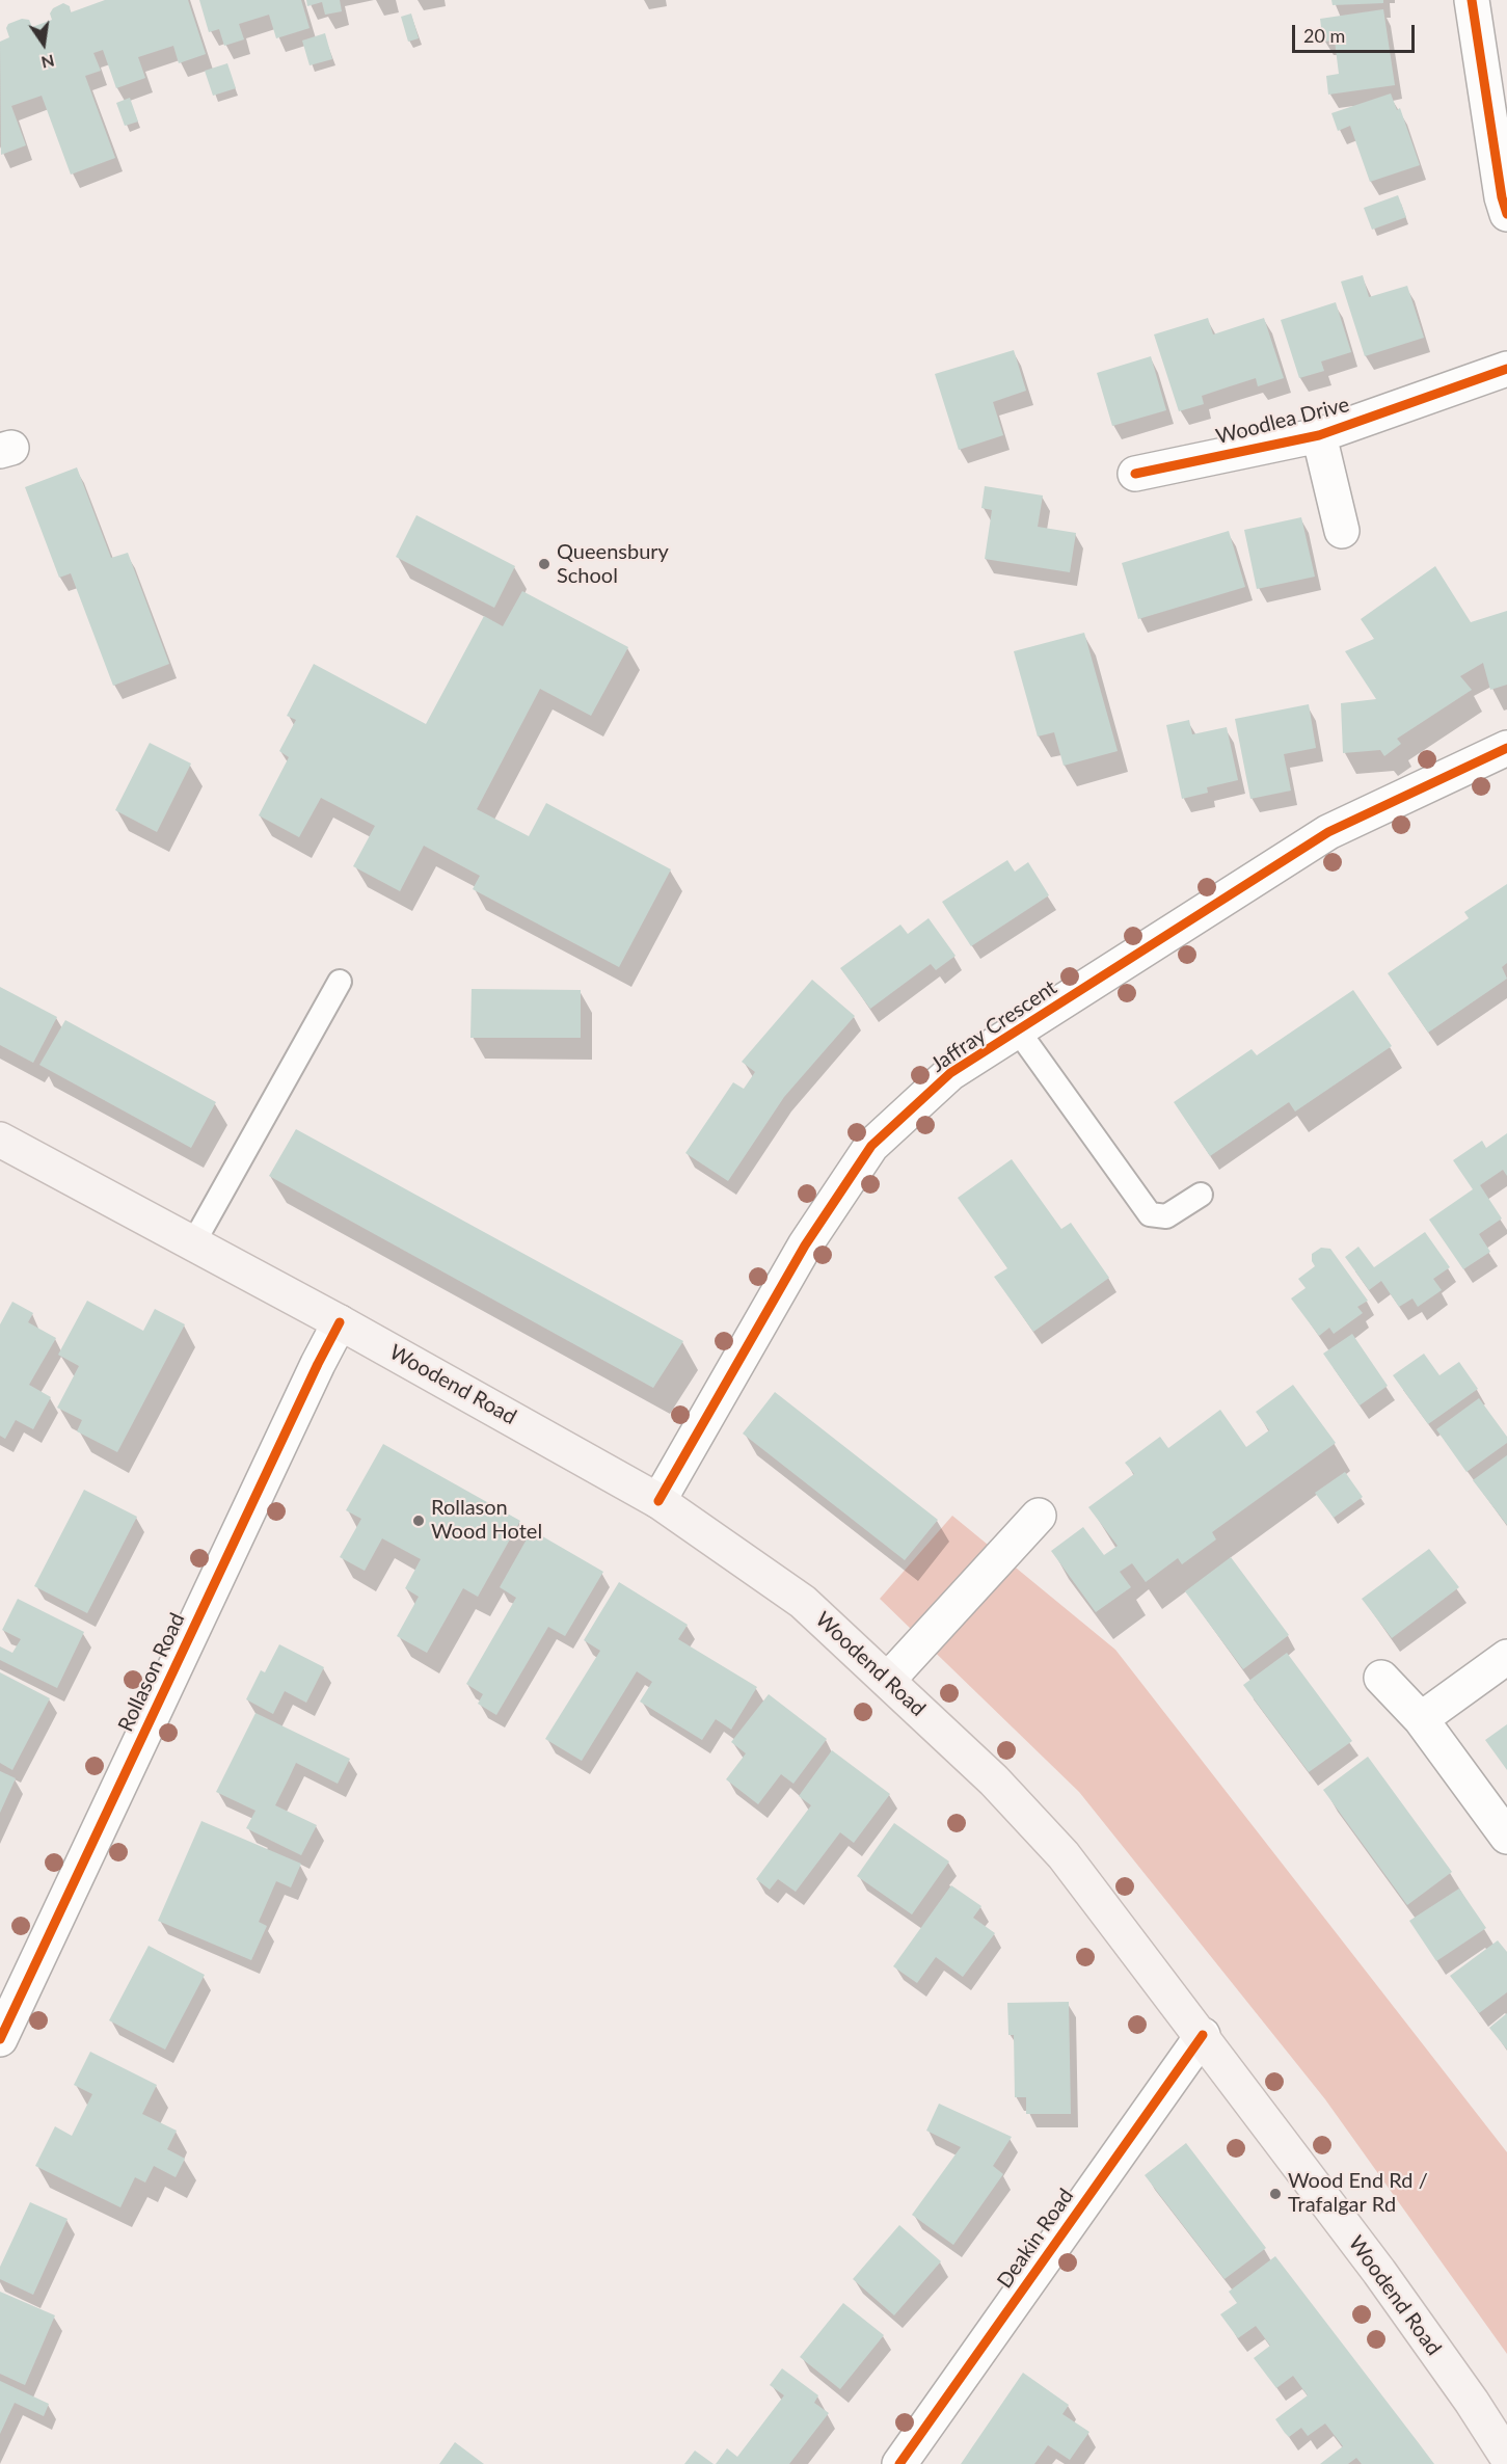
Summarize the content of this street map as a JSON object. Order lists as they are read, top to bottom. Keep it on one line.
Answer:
{"streets":{"main road":["Woodend Road"],"street":["Woodlea Drive","Jaffray Crescent","Rollason Road","Deakin Road"]},"crossings":[["Jaffray Crescent","Woodend Road"],["Woodend Road","Rollason Road"],["Woodend Road","Deakin Road"]],"places":["Queensbury School","Rollason Wood Hotel","Wood End Rd / Trafalgar Rd"],"scale_bar":"20 m","north":"bottom"}
